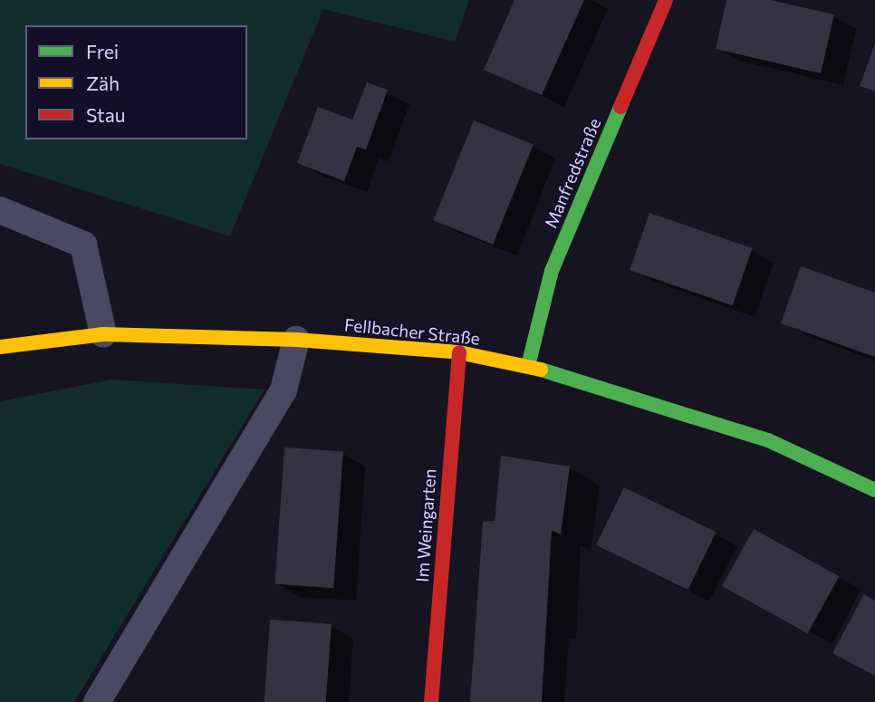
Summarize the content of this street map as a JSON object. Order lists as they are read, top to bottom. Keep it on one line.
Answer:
{"streets":{"street":["Manfredstraße","Fellbacher Straße","Im Weingarten"]},"crossings":[["Manfredstraße","Fellbacher Straße"],["Fellbacher Straße","Im Weingarten"]],"legend":["Frei","Zäh","Stau"]}
